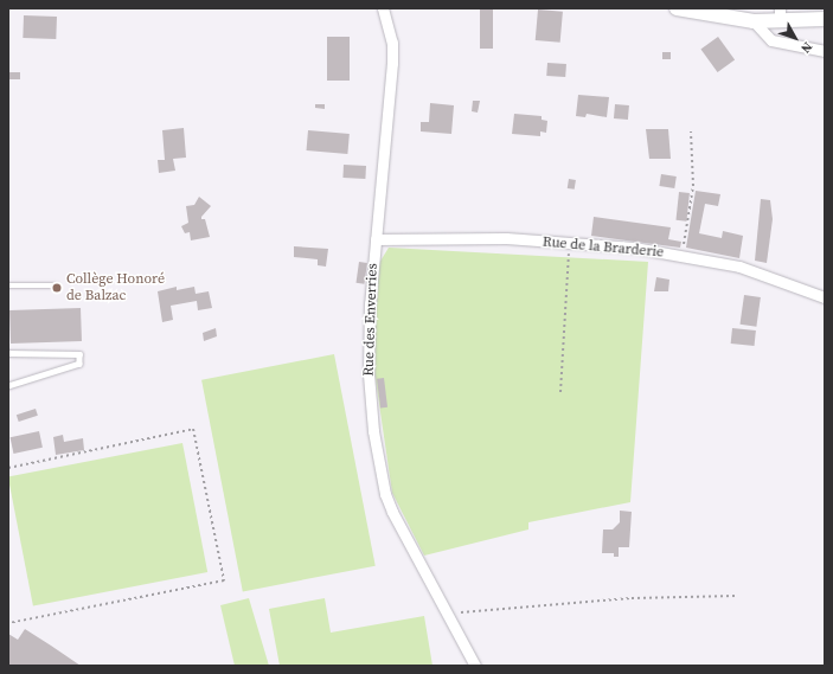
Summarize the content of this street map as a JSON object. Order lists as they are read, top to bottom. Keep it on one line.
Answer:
{"streets":{"street":["Rue de la Brarderie","Rue des Enverries"]},"crossings":[["Rue de la Brarderie","Rue des Enverries"]],"places":["Collège Honoré de Balzac"],"north":"bottom right"}
